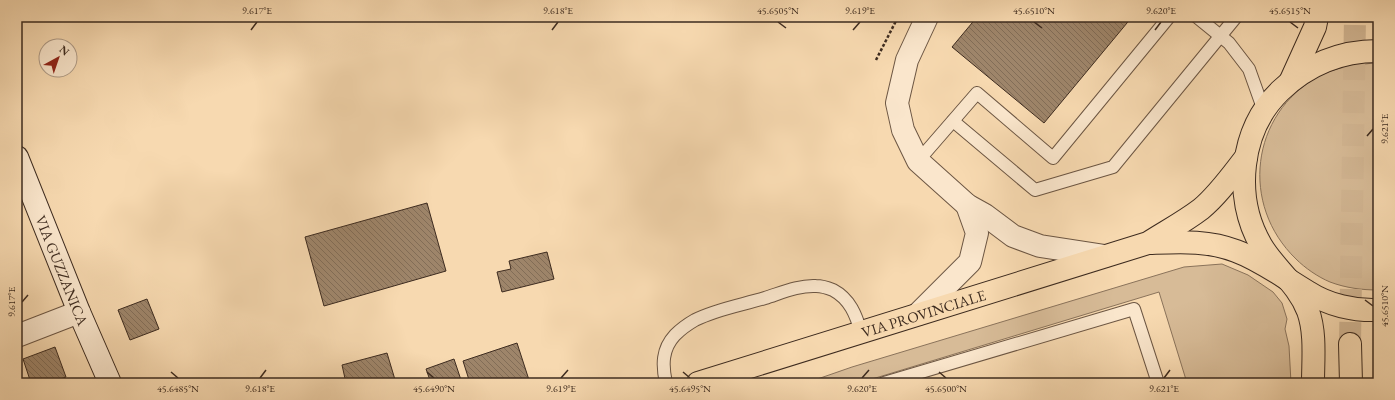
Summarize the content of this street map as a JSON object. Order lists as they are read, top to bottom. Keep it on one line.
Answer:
{"streets":{"main road":["VIA PROVINCIALE"],"street":["VIA GUZZANICA"]},"north":"top right","coordinates":["9.617°E","9.618°E","45.6505°N","9.619°E","45.6510°N","9.620°E","45.6515°N","9.621°E","45.6485°N","45.6490°N","45.6495°N","45.6500°N"]}
